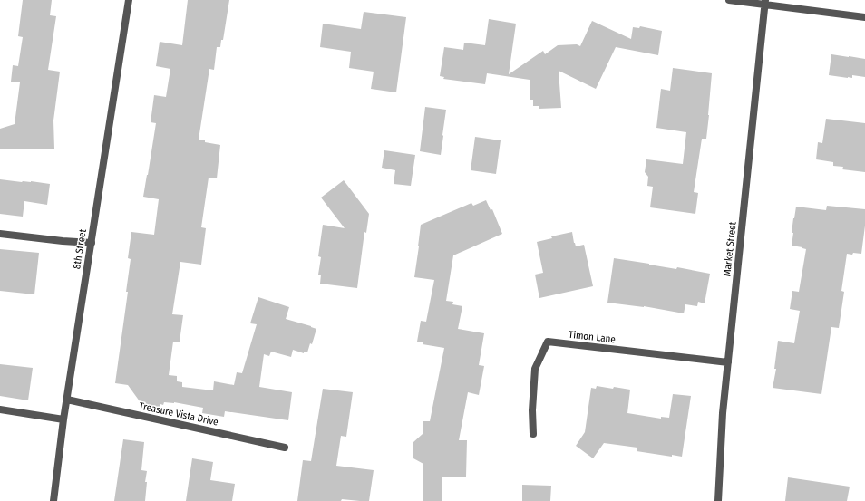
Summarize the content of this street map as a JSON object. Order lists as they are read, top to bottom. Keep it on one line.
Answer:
{"streets":{"street":["8th Street","Market Street","Timon Lane","Treasure Vista Drive"]},"crossings":[["8th Street","Treasure Vista Drive"],["Market Street","Timon Lane"]]}
